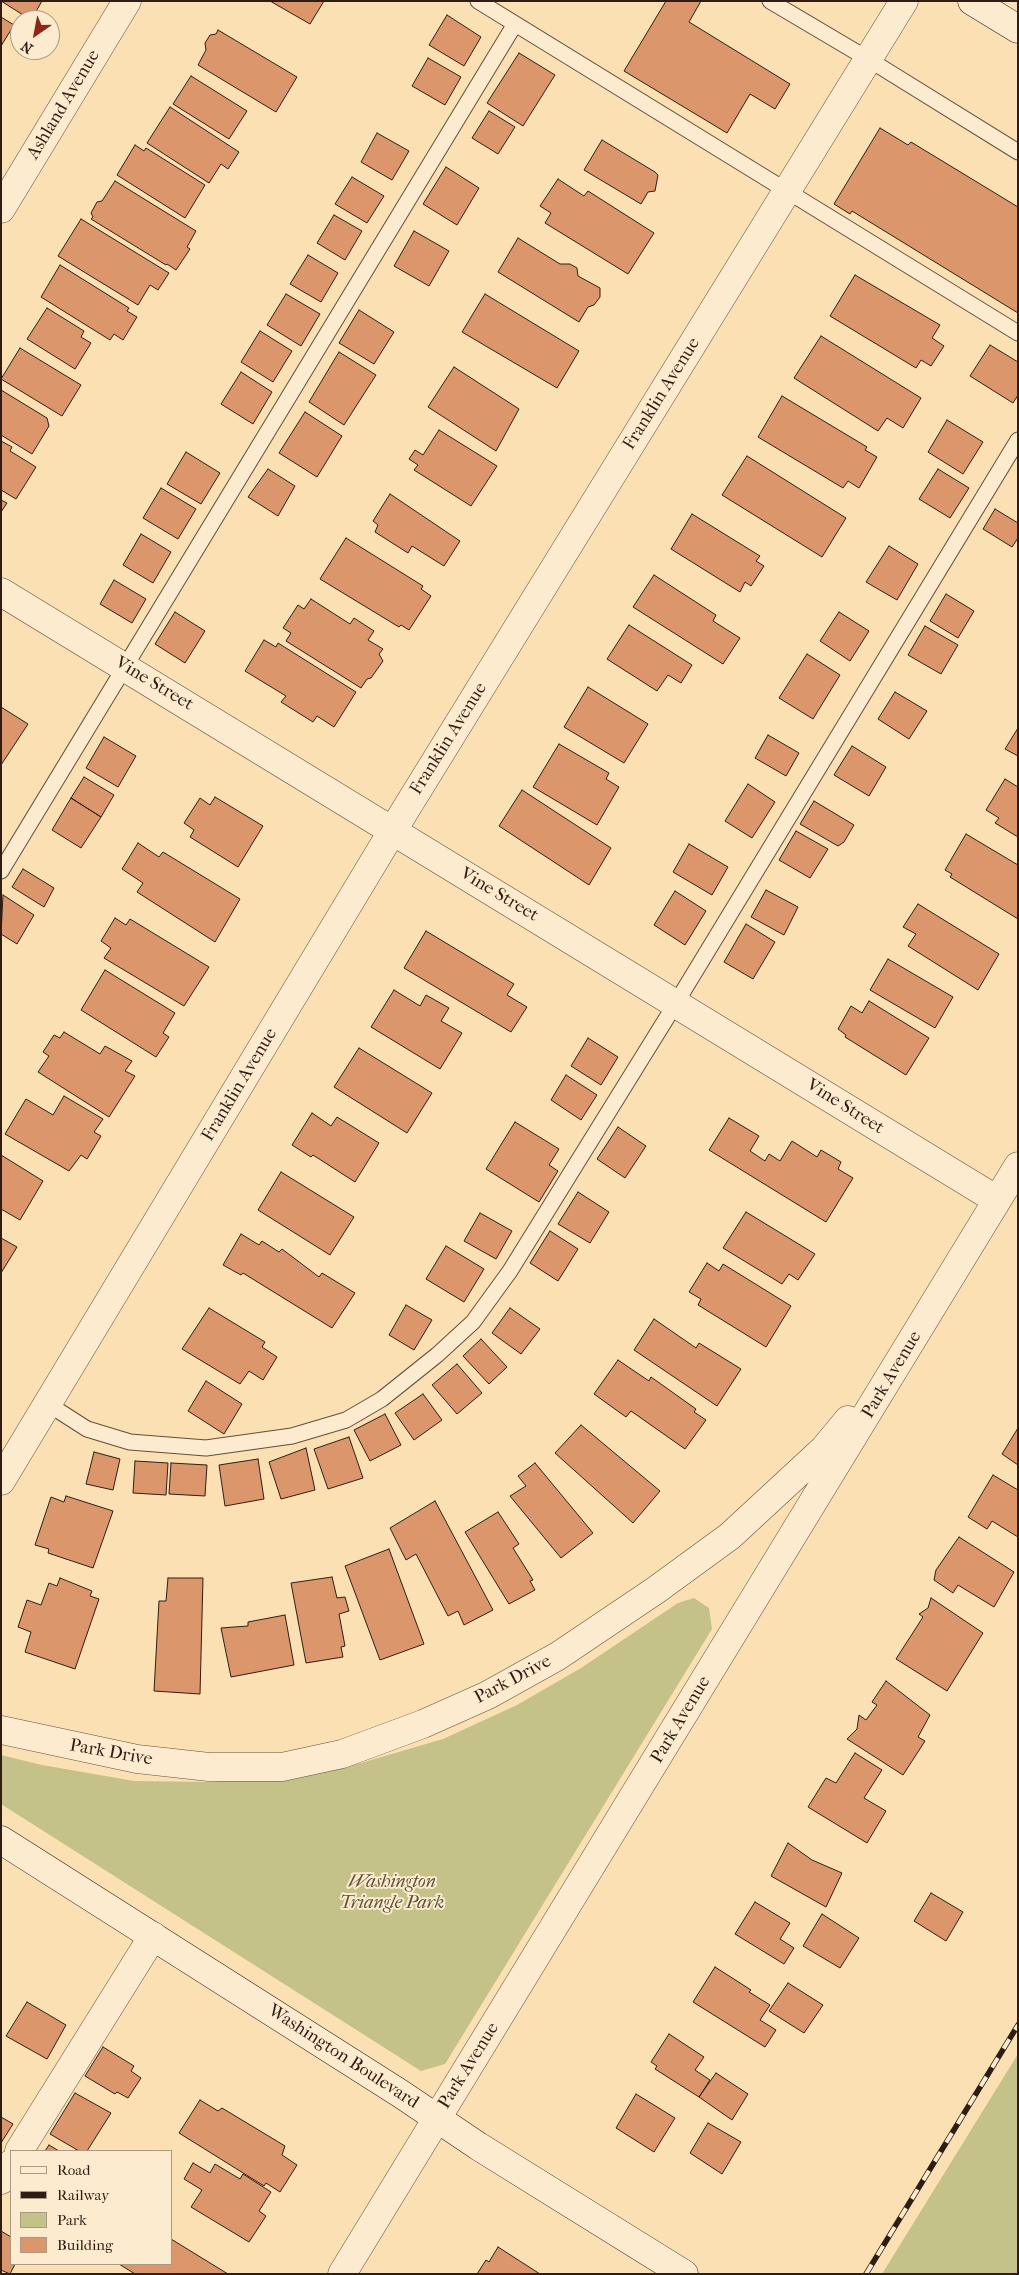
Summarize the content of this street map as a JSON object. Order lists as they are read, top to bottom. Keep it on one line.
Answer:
{"streets":{"street":["Ashland Avenue","Franklin Avenue","Vine Street","Park Avenue","Park Drive","Washington Boulevard"]},"crossings":[["Franklin Avenue","Vine Street"],["Vine Street","Park Avenue"],["Park Avenue","Park Drive"],["Park Avenue","Washington Boulevard"]],"parks":["Washington Triangle Park"],"legend":["Road","Railway","Park","Building"],"north":"bottom left"}
